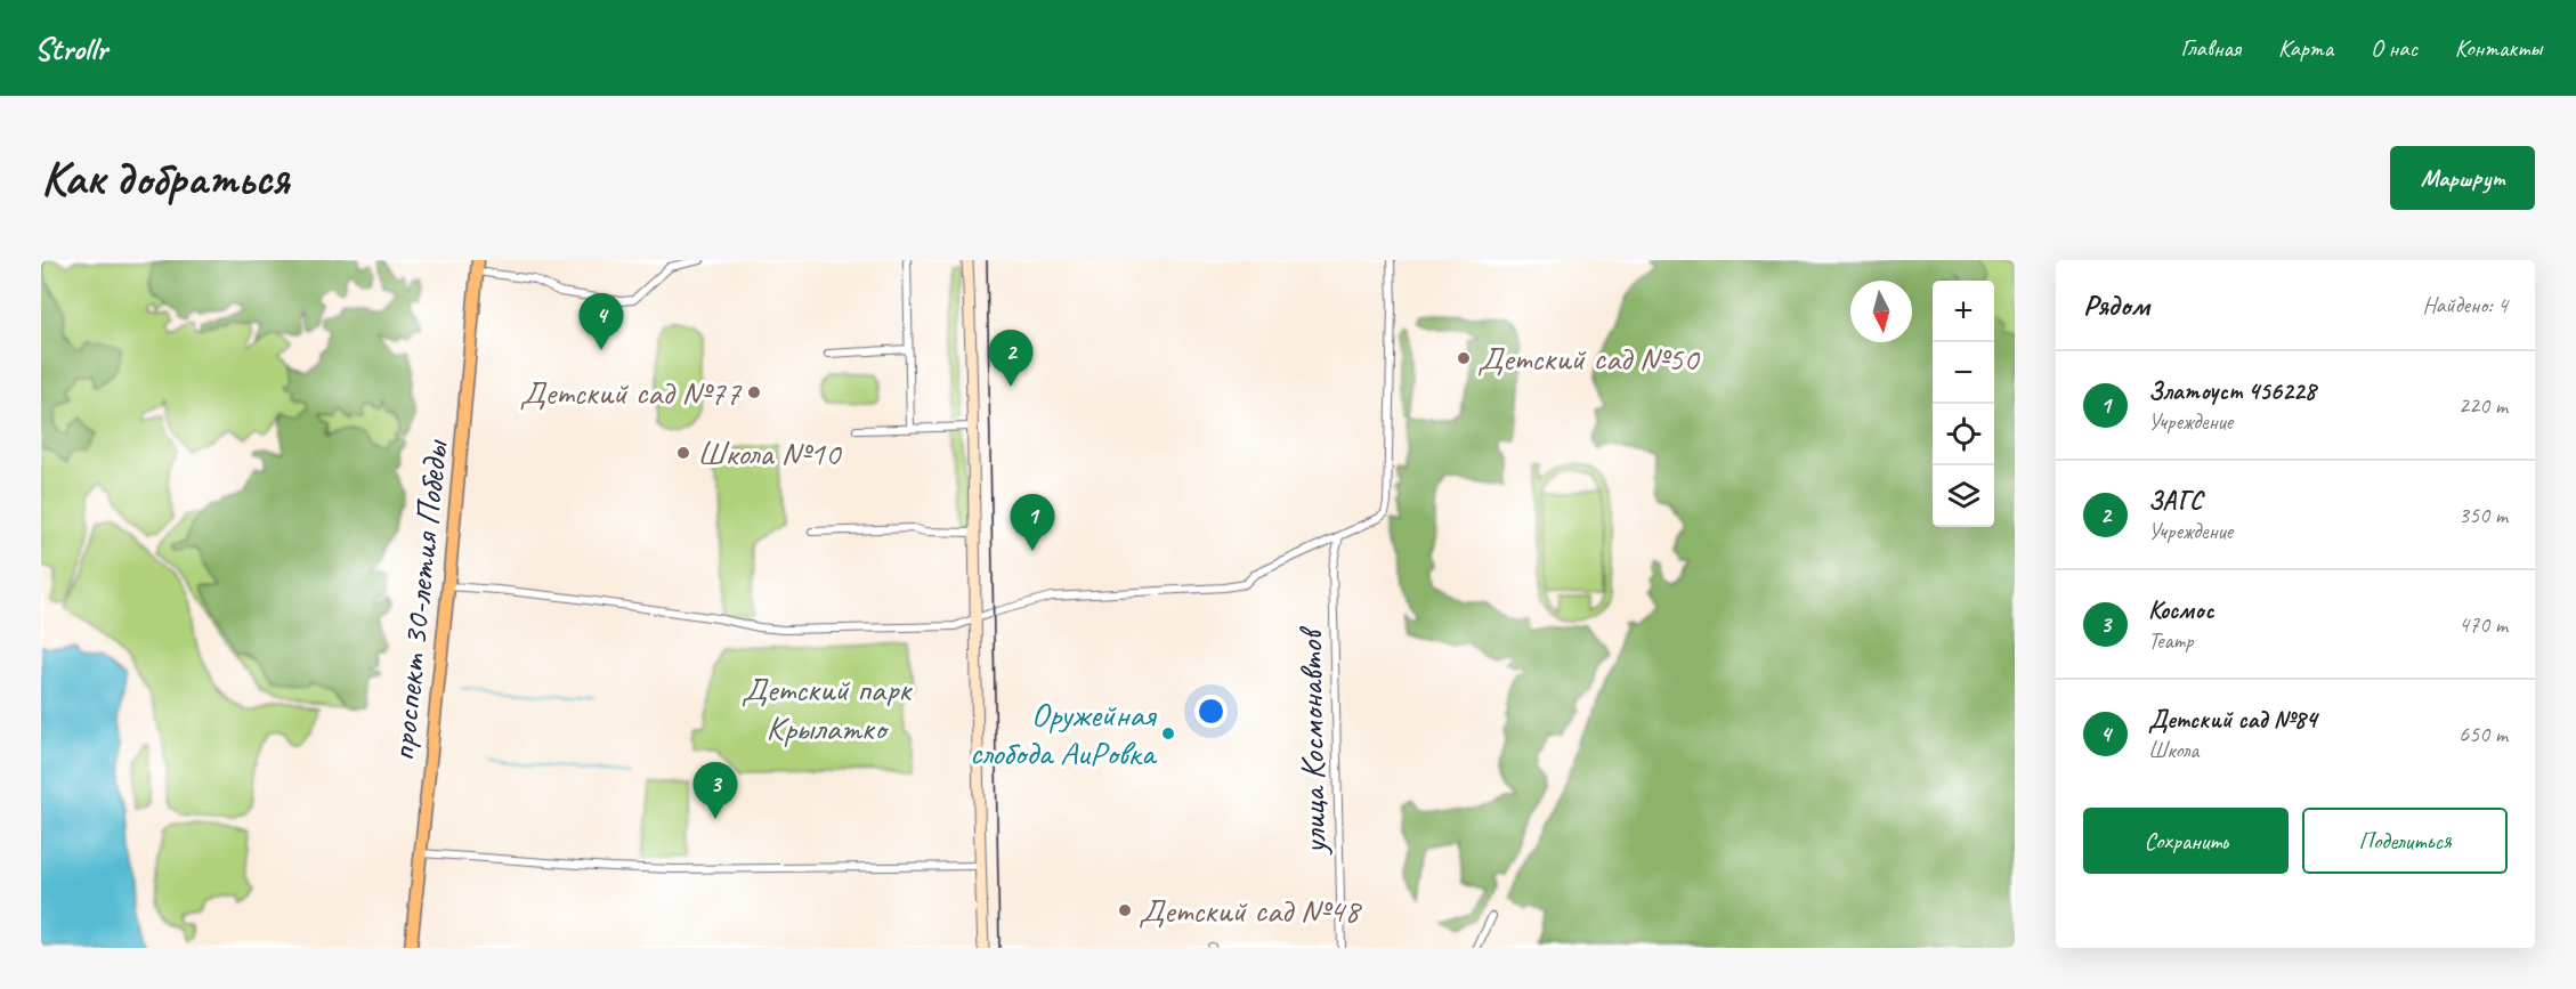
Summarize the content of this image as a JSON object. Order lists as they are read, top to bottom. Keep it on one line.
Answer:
{"streets":{"main road":["проспект 30-летия Победы"],"street":["улица Космонавтов"]},"parks":["Детский парк Крылатко"],"places":["Детский сад №50","Детский сад №77","Школа №10","Оружейная слобода АиРовка","Детский сад №48"],"north":"bottom","page":{"header":"Strollr","nav":["Главная","Карта","О нас","Контакты"],"buttons":["Маршрут",["Сохранить","Поделиться"]],"title":"Как добраться","heading":["Рядом","Найдено: 4"],"map_buttons":["+","−"],"pins":["4","2","1","3"],"list":[{"mark":"1","name":"Златоуст 456228","note":"Учреждение","value":"220 m"},{"mark":"2","name":"ЗАГС","note":"Учреждение","value":"350 m"},{"mark":"3","name":"Космос","note":"Театр","value":"470 m"},{"mark":"4","name":"Детский сад №84","note":"Школа","value":"650 m"}]}}
